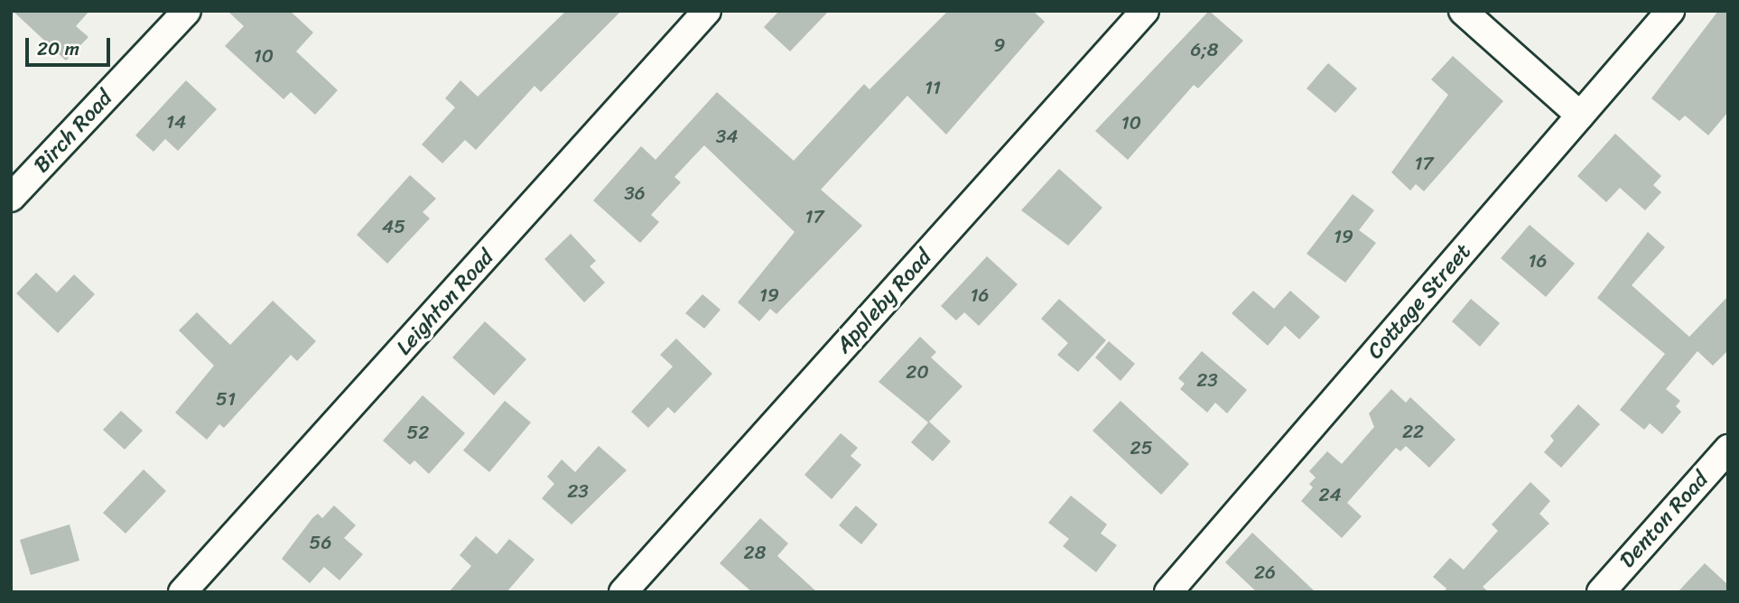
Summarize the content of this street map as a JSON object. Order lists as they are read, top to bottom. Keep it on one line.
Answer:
{"streets":{"street":["Birch Road","Appleby Road","Cottage Street","Leighton Road","Denton Road"]},"house_numbers":["9","6;8","10","11","14","10","34","17","36","17","45","19","16","19","16","20","23","51","22","52","25","23","24","56","28","26"],"scale_bar":"20 m"}
